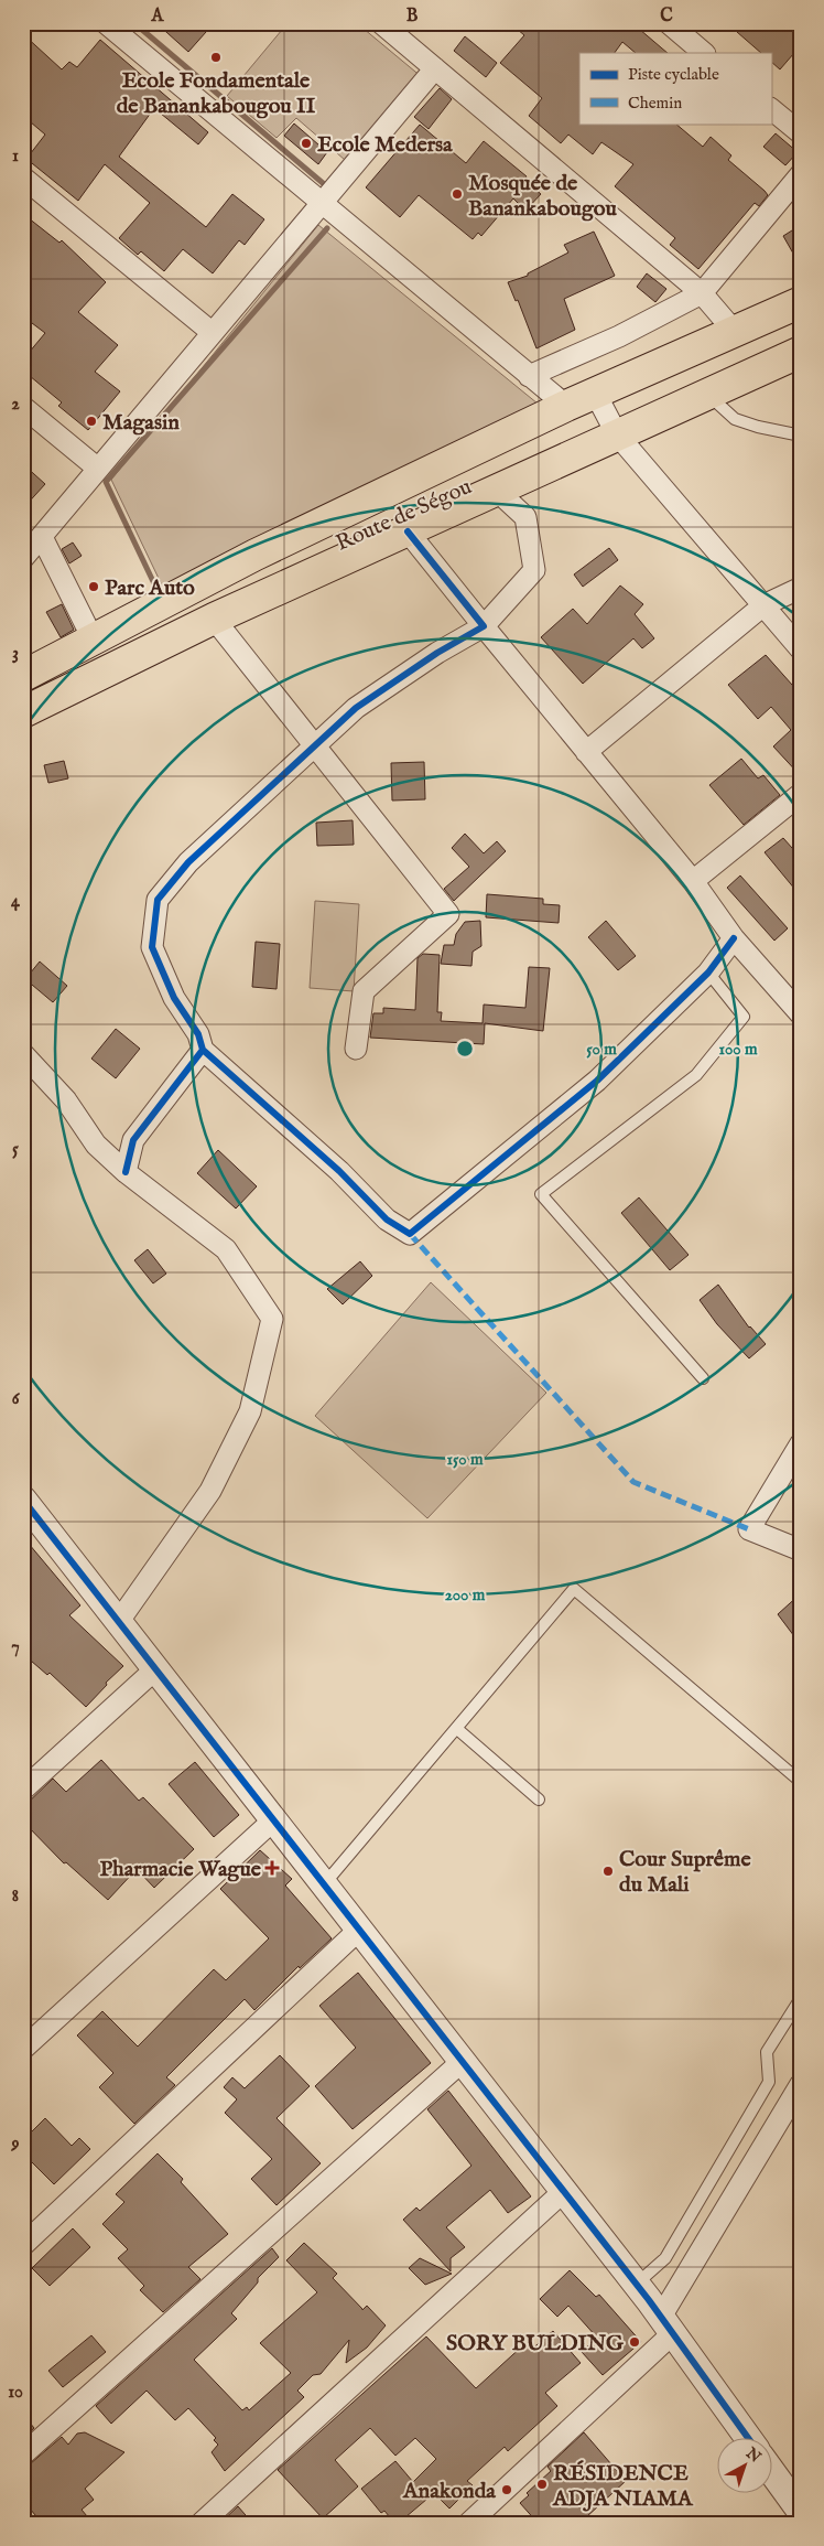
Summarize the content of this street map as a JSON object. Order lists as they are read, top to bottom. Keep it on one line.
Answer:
{"streets":{"highway":["Route de Ségou"]},"places":{"other":["Ecole Fondamentale de Banankabougou II","Ecole Medersa","Mosquée de Banankabougou","Magasin","Parc Auto","Cour Suprême du Mali","SORY BULDING","RÉSIDENCE ADJA NIAMA","Anakonda"],"health":["Pharmacie Wague"]},"legend":["Piste cyclable","Chemin"],"north":"top right","grid":{"columns":["A","B","C"],"rows":["1","2","3","4","5","6","7","8","9","10"]},"rings":["50 m","100 m","150 m","200 m"]}
